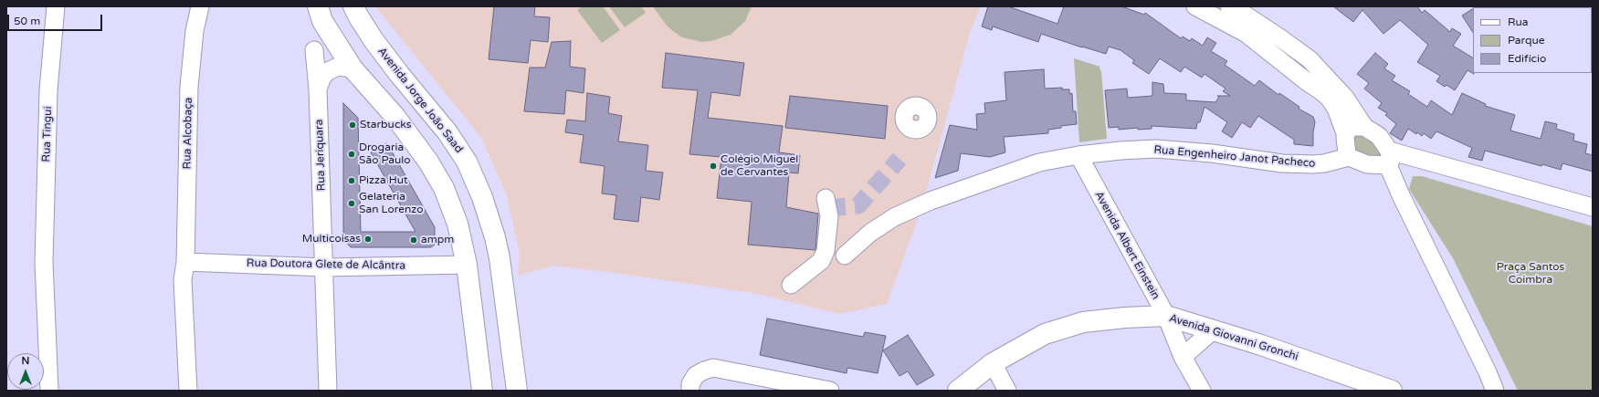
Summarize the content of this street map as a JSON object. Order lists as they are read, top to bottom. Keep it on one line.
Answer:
{"streets":{"main road":["Avenida Jorge João Saad","Avenida Giovanni Gronchi"],"street":["Rua Alcobaça","Rua Tingui","Rua Jeriquara","Rua Engenheiro Janot Pacheco","Avenida Albert Einstein","Rua Doutora Glete de Alcântra"]},"crossings":[["Rua Alcobaça","Rua Doutora Glete de Alcântra"],["Rua Jeriquara","Rua Doutora Glete de Alcântra"],["Rua Engenheiro Janot Pacheco","Avenida Albert Einstein"],["Avenida Albert Einstein","Avenida Giovanni Gronchi"]],"parks":["Praça Santos Coimbra"],"places":["Starbucks","Drogaria São Paulo","Colégio Miguel de Cervantes","Pizza Hut","Gelateria San Lorenzo","Multicoisas","ampm"],"legend":["Rua","Parque","Edifício"],"scale_bar":"50 m","north":"top"}
